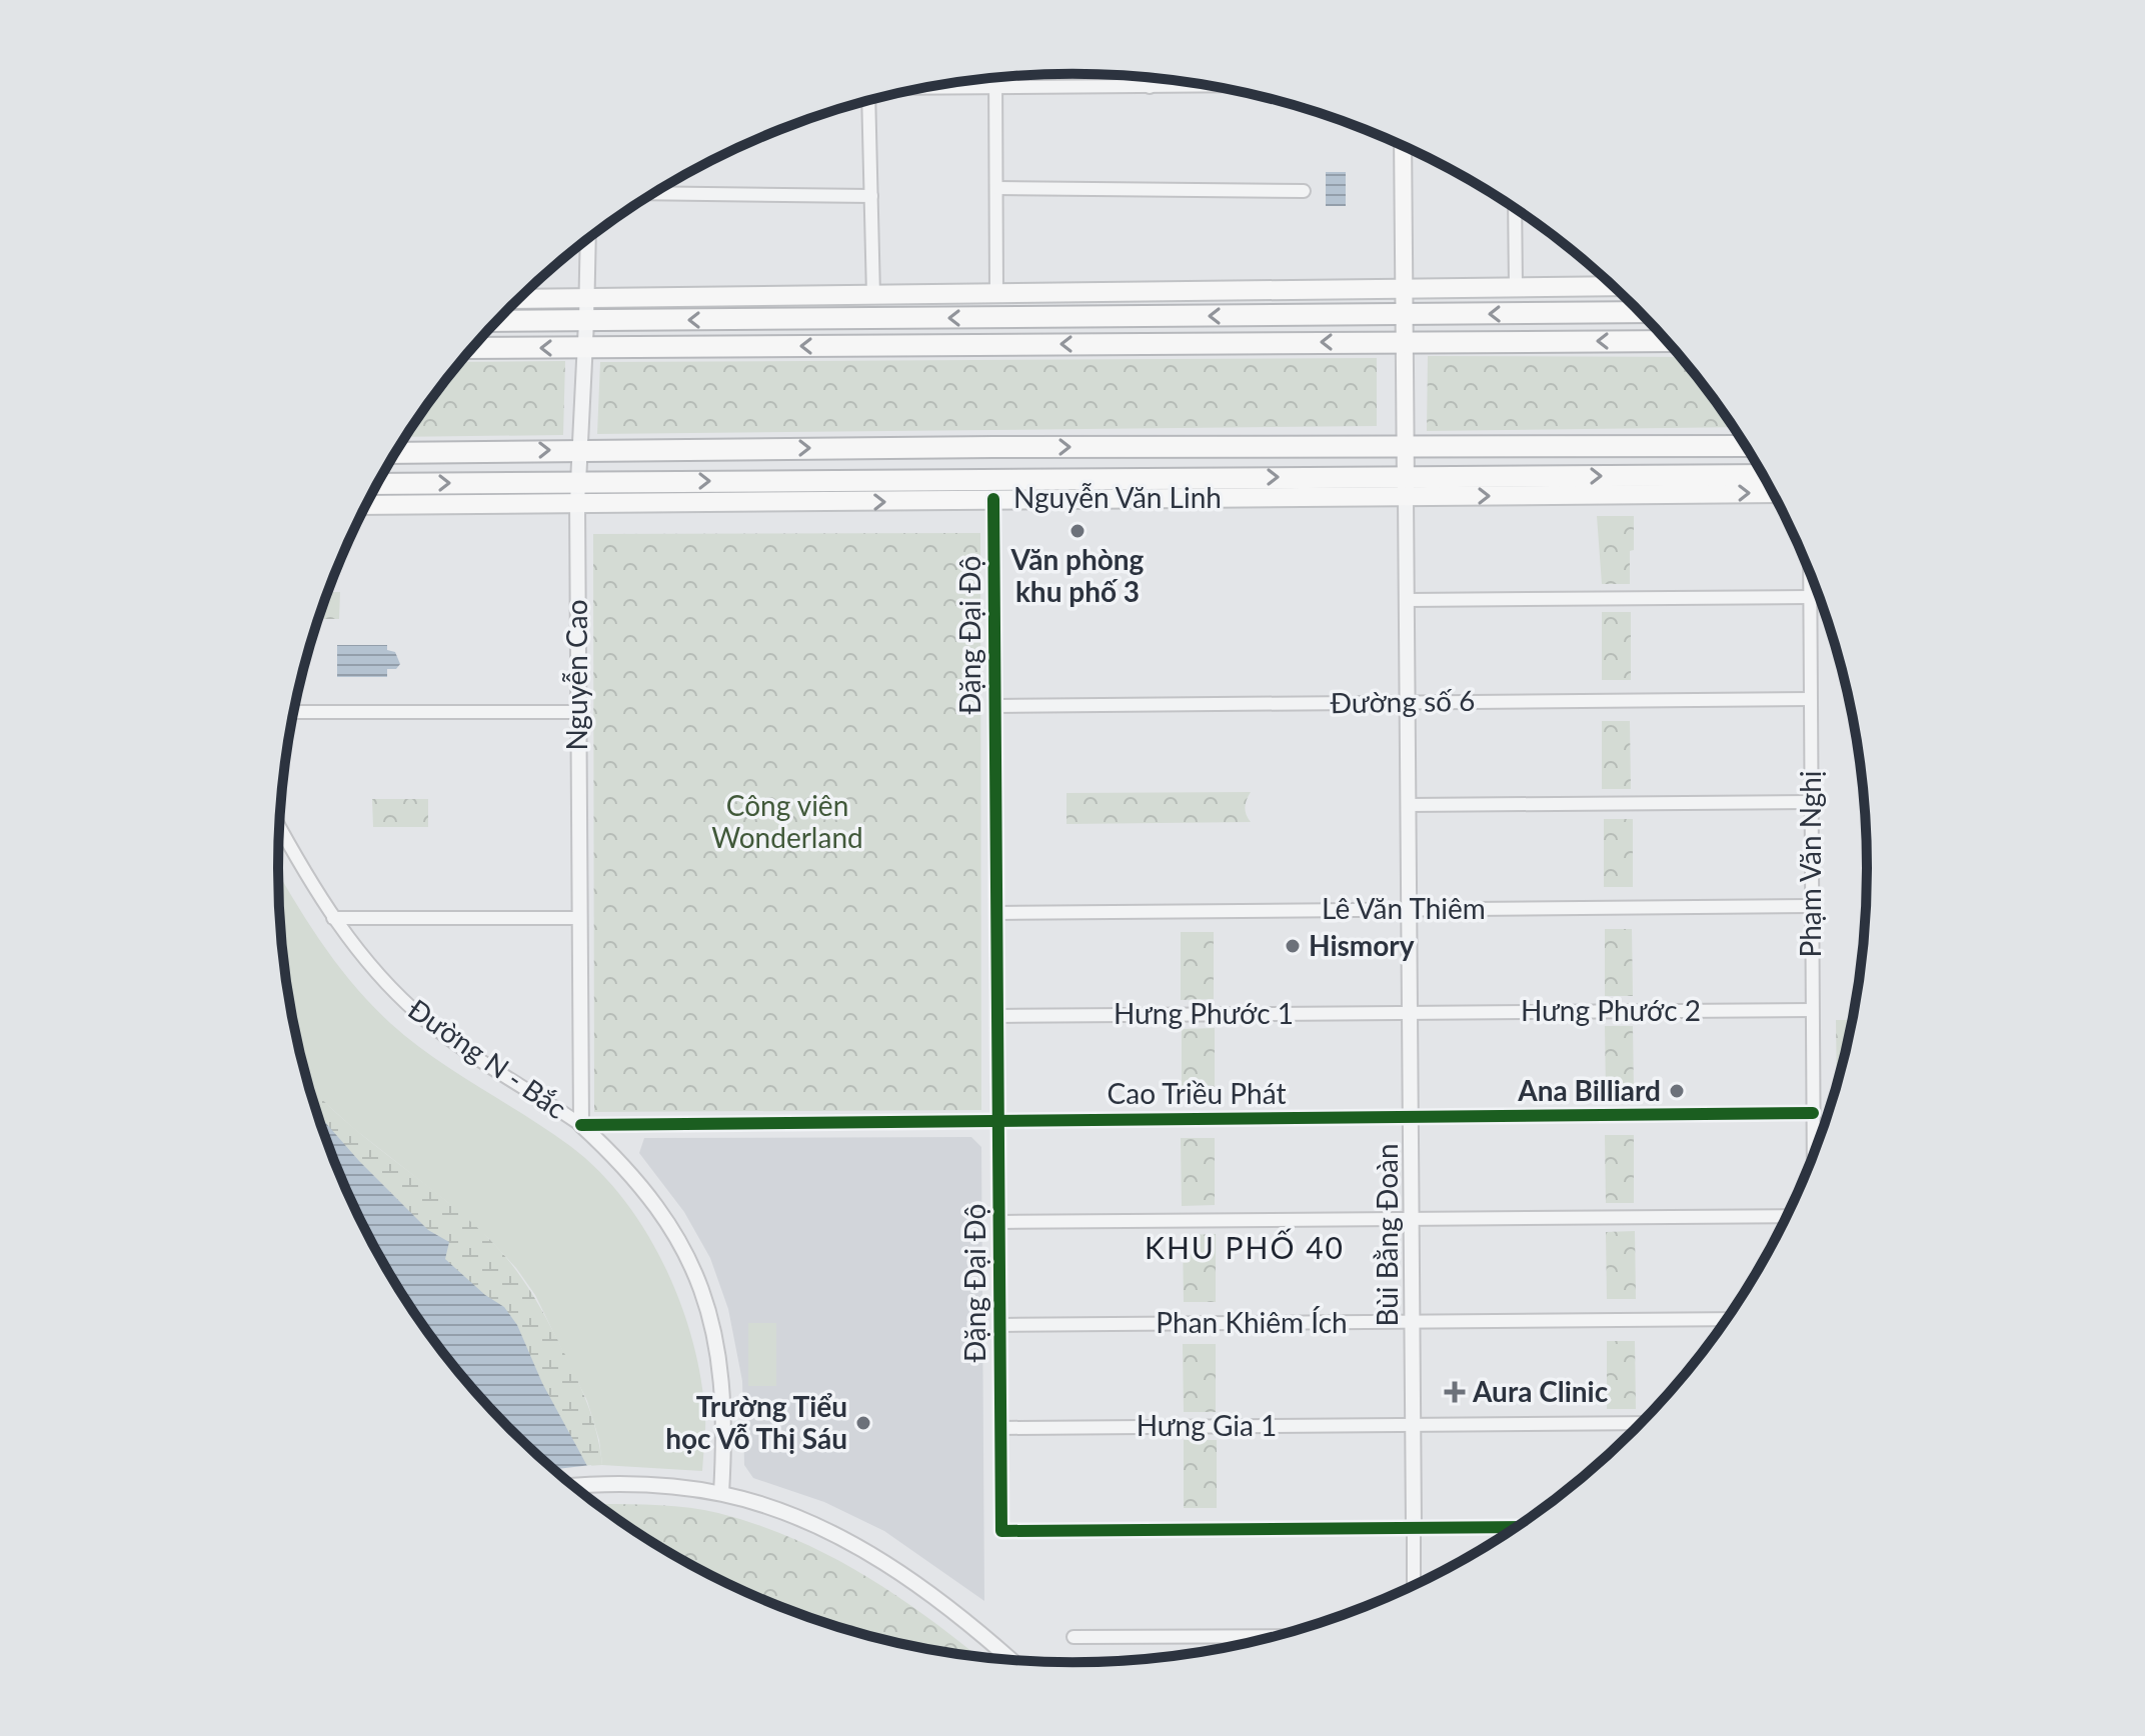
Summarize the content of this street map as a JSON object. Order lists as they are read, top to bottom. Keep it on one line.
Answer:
{"streets":{"highway":["Nguyễn Văn Linh"],"street":["Đặng Đại Độ","Nguyễn Cao","Đường số 6","Phạm Văn Nghị","Lê Văn Thiêm","Hưng Phước 2","Hưng Phước 1","Đường N - Bắc","Cao Triều Phát","Bùi Bằng Đoàn","Phan Khiêm Ích","Hưng Gia 1"]},"crossings":[["Nguyễn Văn Linh","Đặng Đại Độ"],["Nguyễn Văn Linh","Nguyễn Cao"],["Nguyễn Văn Linh","Bùi Bằng Đoàn"],["Đặng Đại Độ","Đường số 6"],["Đặng Đại Độ","Lê Văn Thiêm"],["Đặng Đại Độ","Hưng Phước 1"],["Đặng Đại Độ","Cao Triều Phát"],["Đặng Đại Độ","Bùi Bằng Đoàn"],["Đặng Đại Độ","Phan Khiêm Ích"],["Đặng Đại Độ","Hưng Gia 1"],["Nguyễn Cao","Đường N - Bắc"],["Nguyễn Cao","Cao Triều Phát"],["Đường số 6","Phạm Văn Nghị"],["Đường số 6","Bùi Bằng Đoàn"],["Phạm Văn Nghị","Lê Văn Thiêm"],["Phạm Văn Nghị","Hưng Phước 2"],["Phạm Văn Nghị","Cao Triều Phát"],["Lê Văn Thiêm","Bùi Bằng Đoàn"],["Hưng Phước 2","Hưng Phước 1"],["Hưng Phước 2","Bùi Bằng Đoàn"],["Hưng Phước 1","Bùi Bằng Đoàn"],["Đường N - Bắc","Cao Triều Phát"],["Cao Triều Phát","Bùi Bằng Đoàn"],["Bùi Bằng Đoàn","Phan Khiêm Ích"],["Bùi Bằng Đoàn","Hưng Gia 1"]],"districts":["KHU PHỐ 40"],"parks":["Công viên Wonderland"],"places":{"other":["Văn phòng khu phố 3","Hismory","Ana Billiard","Trường Tiểu học Vỗ Thị Sáu"],"health":["Aura Clinic"]}}
